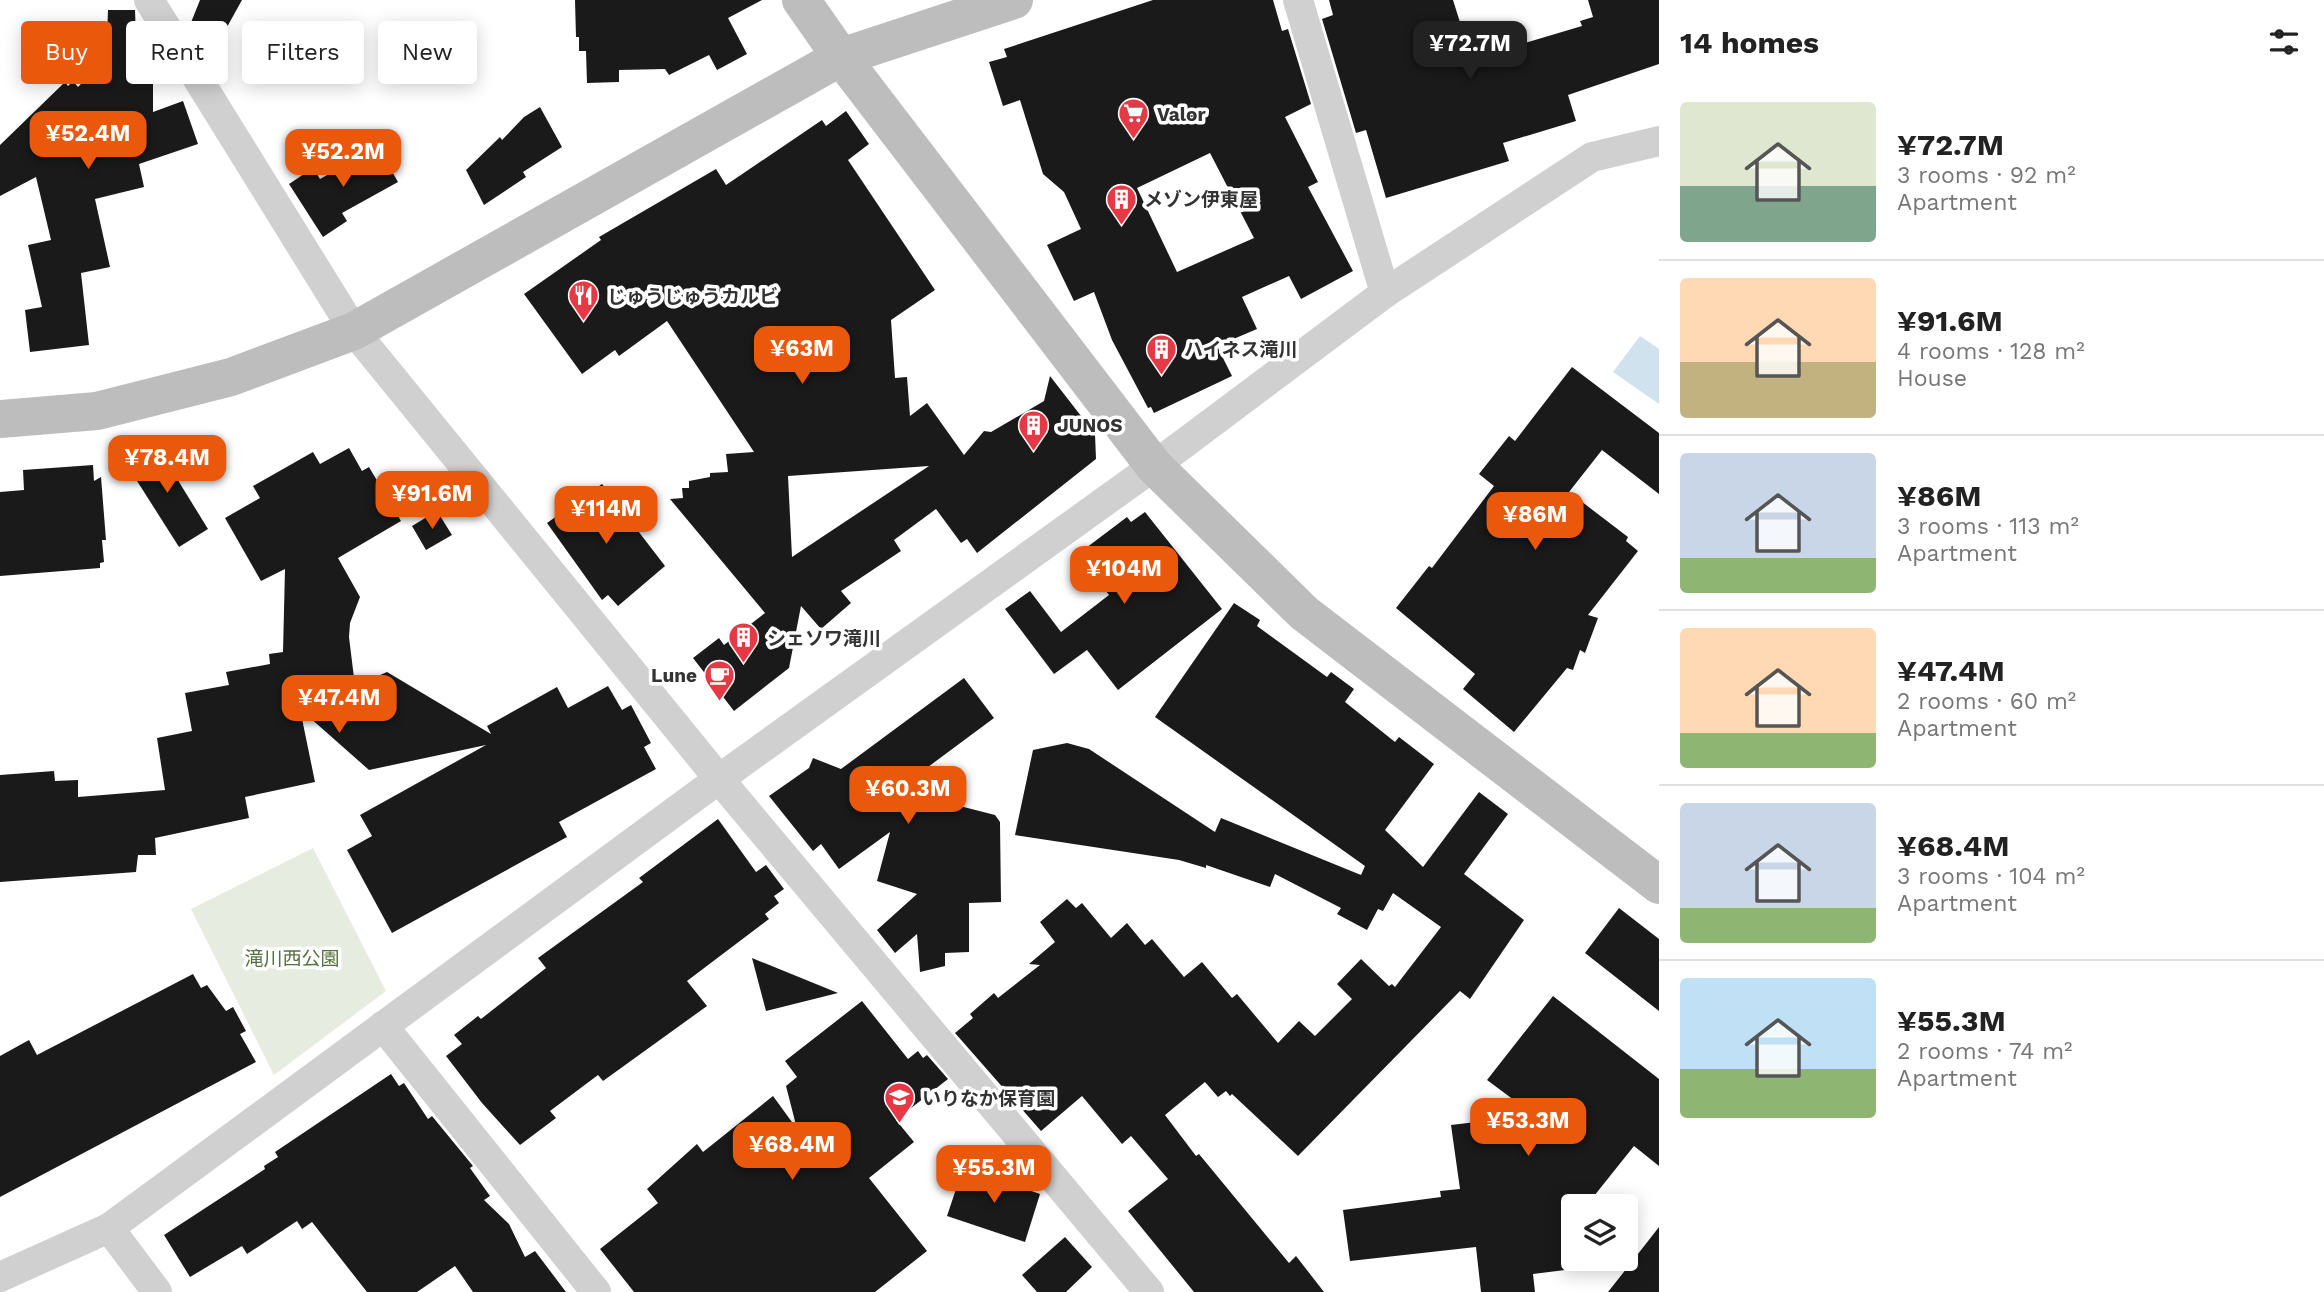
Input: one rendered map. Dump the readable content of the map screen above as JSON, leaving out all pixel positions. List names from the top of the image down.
{
  "parks": ["滝川西公園"],
  "places": {
    "supermarket": ["Valor"],
    "building": [
      "メゾン伊東屋",
      "ハイネス滝川",
      "JUNOS",
      "シェソワ滝川"
    ],
    "restaurant": ["じゅうじゅうカルビ"],
    "cafe": ["Lune"],
    "school or university": ["いりなか保育園"]
  },
  "page": {
    "heading": "14 homes",
    "price": [
      "¥72.7M",
      "¥52.4M",
      "¥52.2M",
      "¥63M",
      "¥78.4M",
      "¥91.6M",
      "¥114M",
      "¥86M",
      "¥104M",
      "¥47.4M",
      "¥60.3M",
      "¥53.3M",
      "¥68.4M",
      "¥55.3M"
    ],
    "chip": [
      "Buy",
      "Rent",
      "Filters",
      "New"
    ],
    "list": [
      {
        "name": "¥72.7M",
        "note": "3 rooms · 92 m² · Apartment"
      },
      {
        "name": "¥91.6M",
        "note": "4 rooms · 128 m² · House"
      },
      {
        "name": "¥86M",
        "note": "3 rooms · 113 m² · Apartment"
      },
      {
        "name": "¥47.4M",
        "note": "2 rooms · 60 m² · Apartment"
      },
      {
        "name": "¥68.4M",
        "note": "3 rooms · 104 m² · Apartment"
      },
      {
        "name": "¥55.3M",
        "note": "2 rooms · 74 m² · Apartment"
      }
    ]
  }
}
